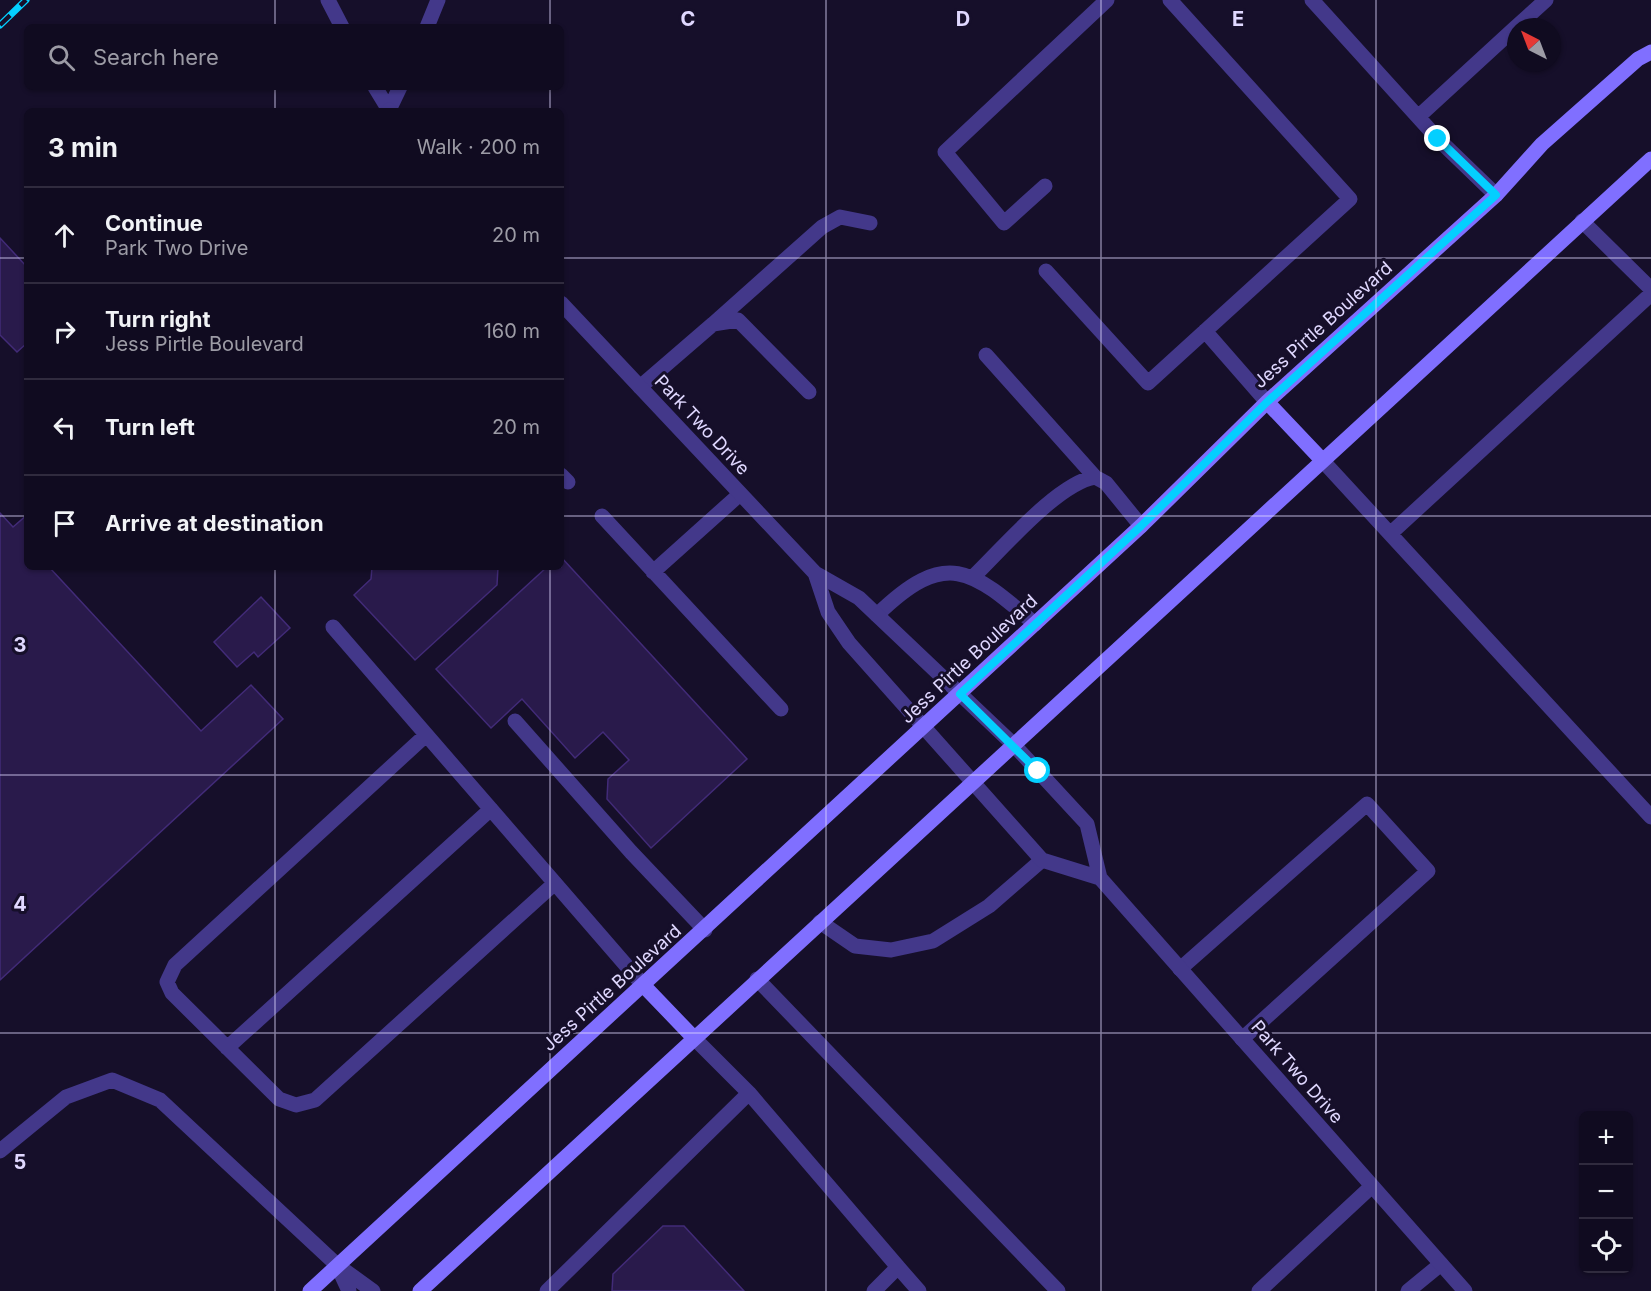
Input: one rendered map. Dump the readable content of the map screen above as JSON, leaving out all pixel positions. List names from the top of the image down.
{
  "streets": {
    "street": ["Jess Pirtle Boulevard", "Park Two Drive"]
  },
  "crossings": [
    ["Jess Pirtle Boulevard", "Park Two Drive"]
  ],
  "north": "top left",
  "page": {
    "search": "Search here",
    "heading": ["3 min", "Walk · 200 m"],
    "list": [
      ["Continue", "Park Two Drive", "20 m"],
      ["Turn right", "Jess Pirtle Boulevard", "160 m"],
      ["Turn left", "20 m"],
      "Arrive at destination"
    ],
    "map_buttons": ["+", "−"]
  },
  "grid": {
    "columns": ["C", "D", "E"],
    "rows": ["3", "4", "5"]
  }
}
